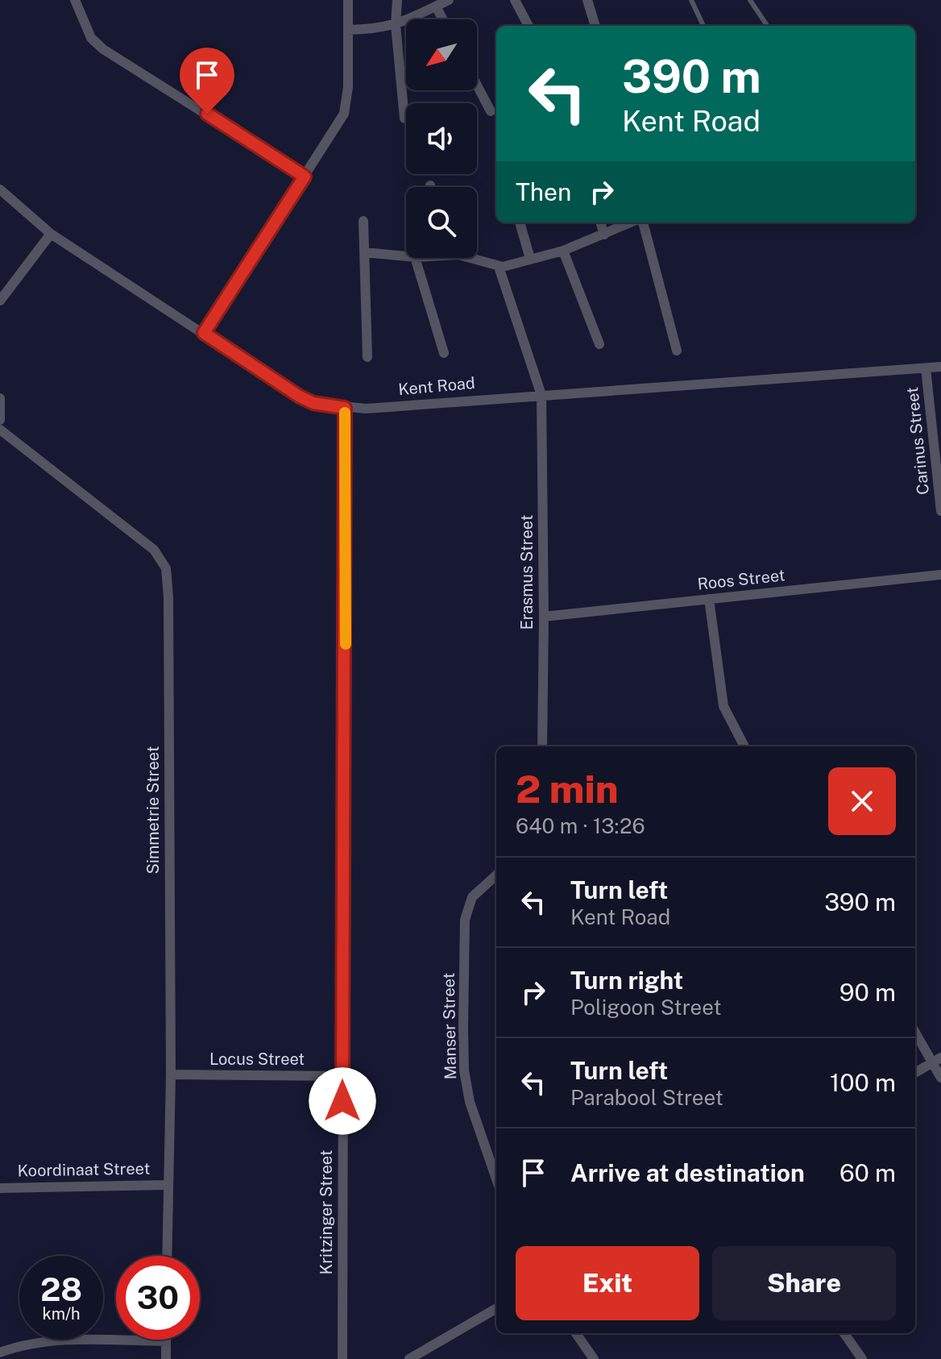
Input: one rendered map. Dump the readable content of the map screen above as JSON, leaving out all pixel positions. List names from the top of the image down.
{
  "streets": {
    "street": [
      "Kent Road",
      "Carinus Street",
      "Erasmus Street",
      "Roos Street",
      "Simmetrie Street",
      "Manser Street",
      "Locus Street",
      "Koordinaat Street",
      "Kritzinger Street"
    ]
  },
  "crossings": [
    ["Kent Road", "Carinus Street"],
    ["Kent Road", "Erasmus Street"],
    ["Kent Road", "Kritzinger Street"],
    ["Erasmus Street", "Roos Street"],
    ["Simmetrie Street", "Locus Street"],
    ["Simmetrie Street", "Koordinaat Street"],
    ["Locus Street", "Kritzinger Street"]
  ],
  "north": "bottom left",
  "page": {
    "turn": ["390 m", "Kent Road"],
    "then": "Then",
    "heading": ["2 min", "640 m · 13:26"],
    "list": [
      {
        "name": "Turn left",
        "note": "Kent Road",
        "value": "390 m"
      },
      {
        "name": "Turn right",
        "note": "Poligoon Street",
        "value": "90 m"
      },
      {
        "name": "Turn left",
        "note": "Parabool Street",
        "value": "100 m"
      },
      {
        "name": "Arrive at destination",
        "value": "60 m"
      }
    ],
    "buttons": ["Exit", "Share"],
    "speed": "28 km/h",
    "limit": "30"
  }
}
